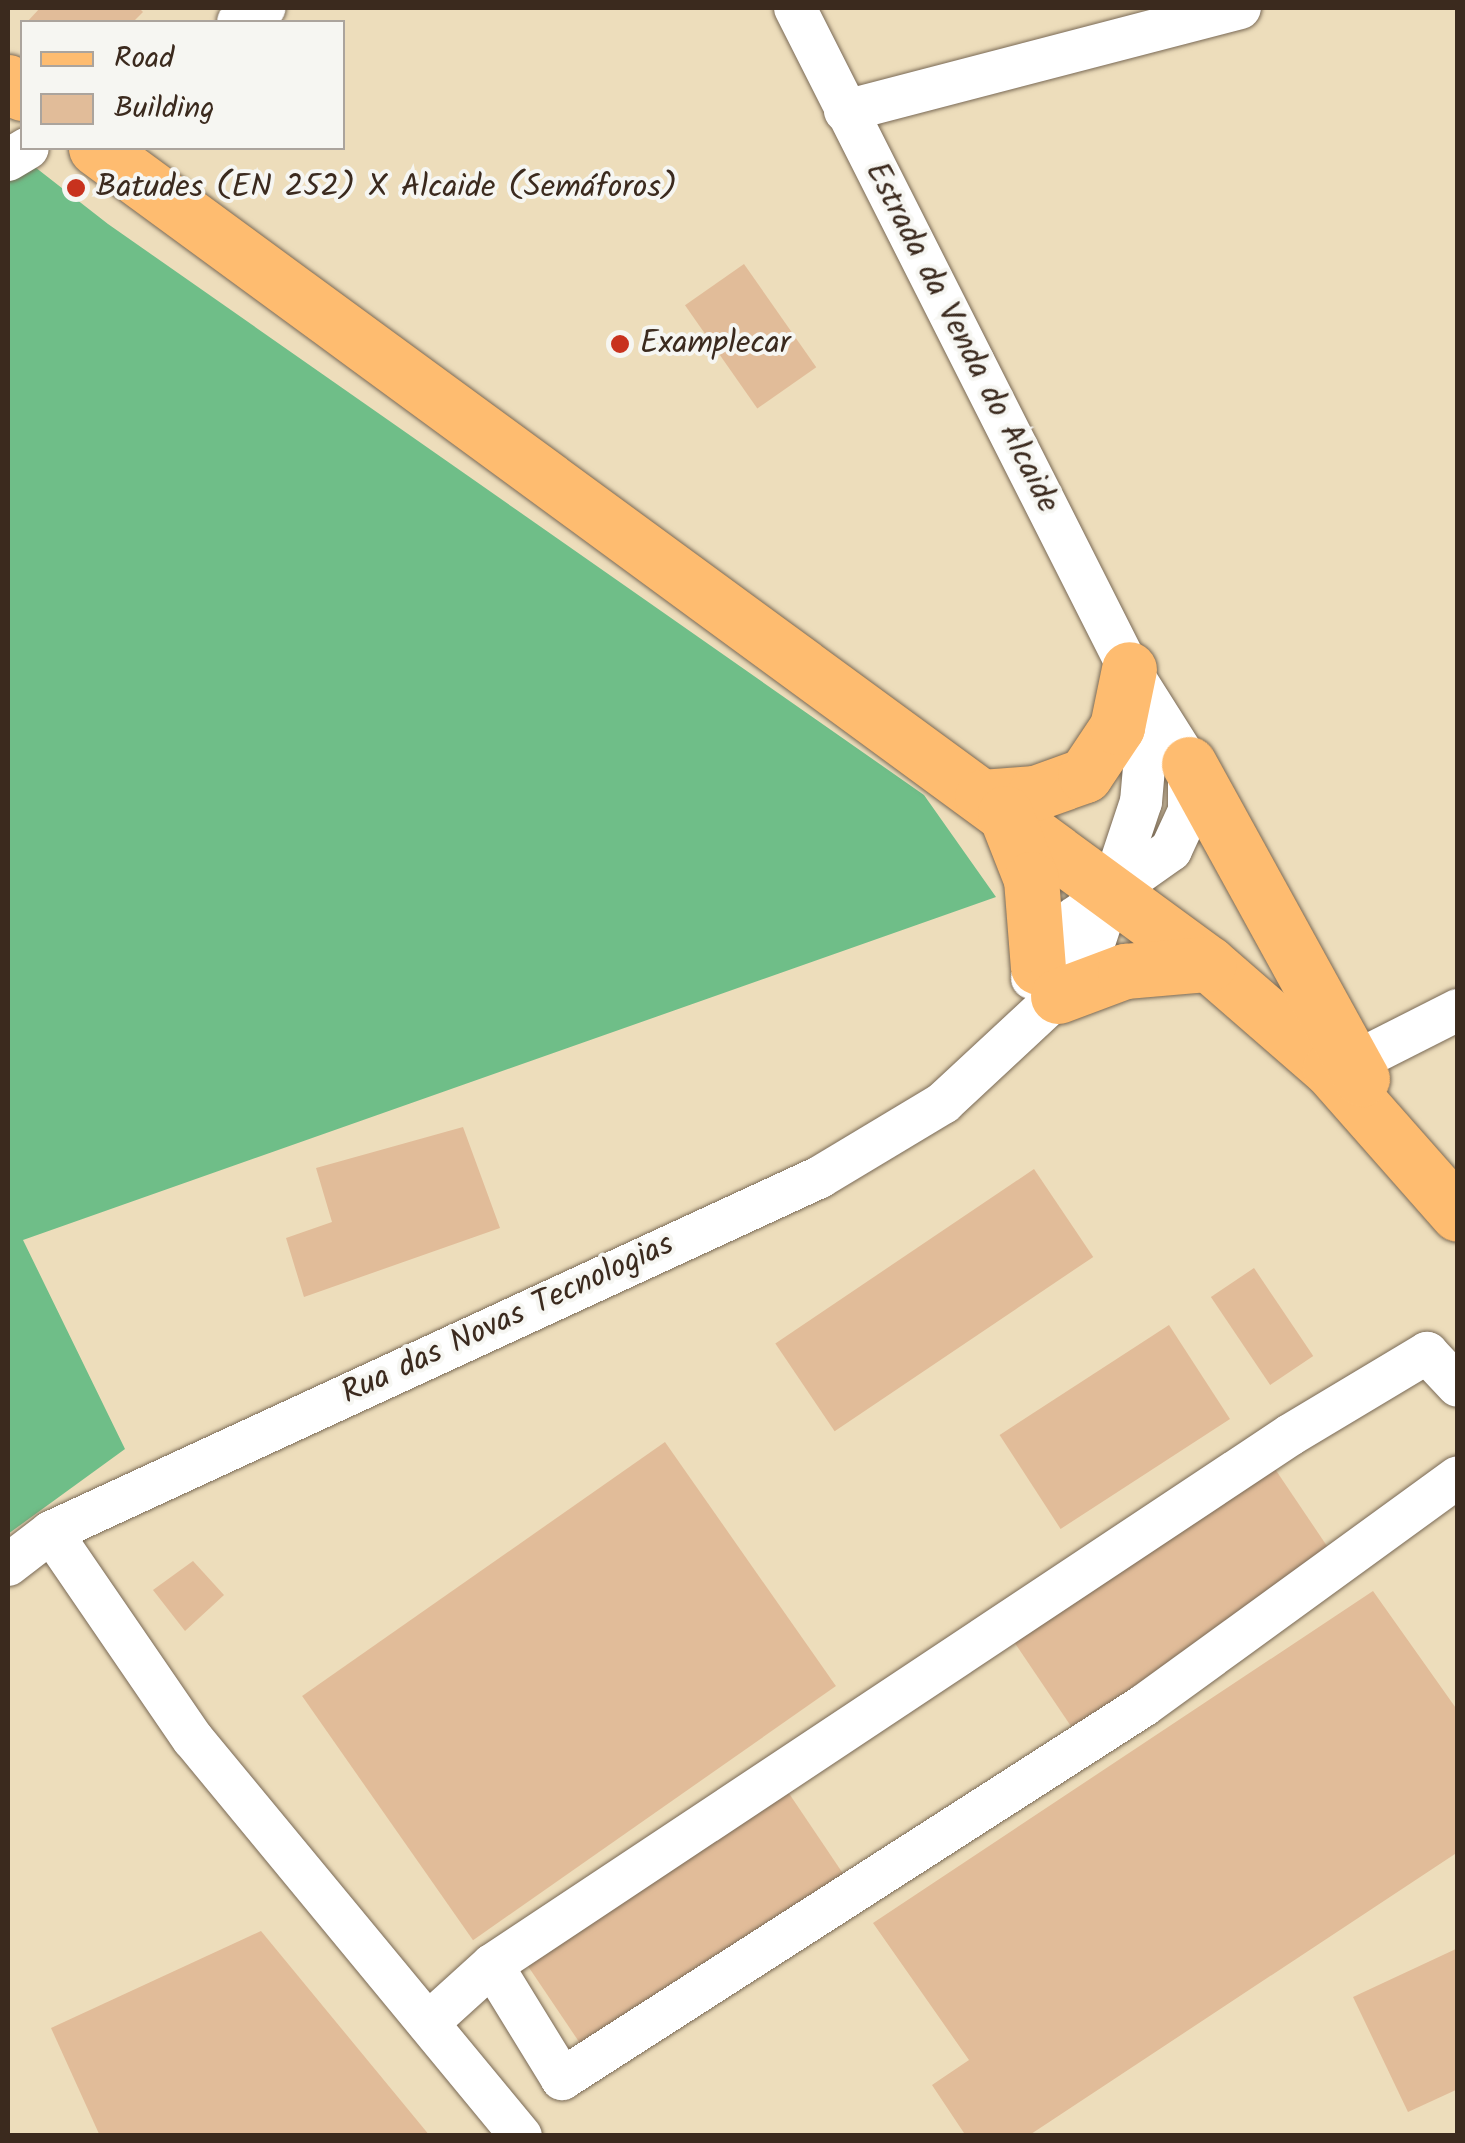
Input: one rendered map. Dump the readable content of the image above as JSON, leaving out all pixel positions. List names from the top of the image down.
{
  "streets": {
    "street": ["Estrada da Venda do Alcaide", "Rua das Novas Tecnologias"]
  },
  "crossings": [
    ["Estrada da Venda do Alcaide", "Rua das Novas Tecnologias"]
  ],
  "places": ["Batudes (EN 252) X Alcaide (Semáforos)", "Examplecar"],
  "legend": ["Road", "Building"]
}
